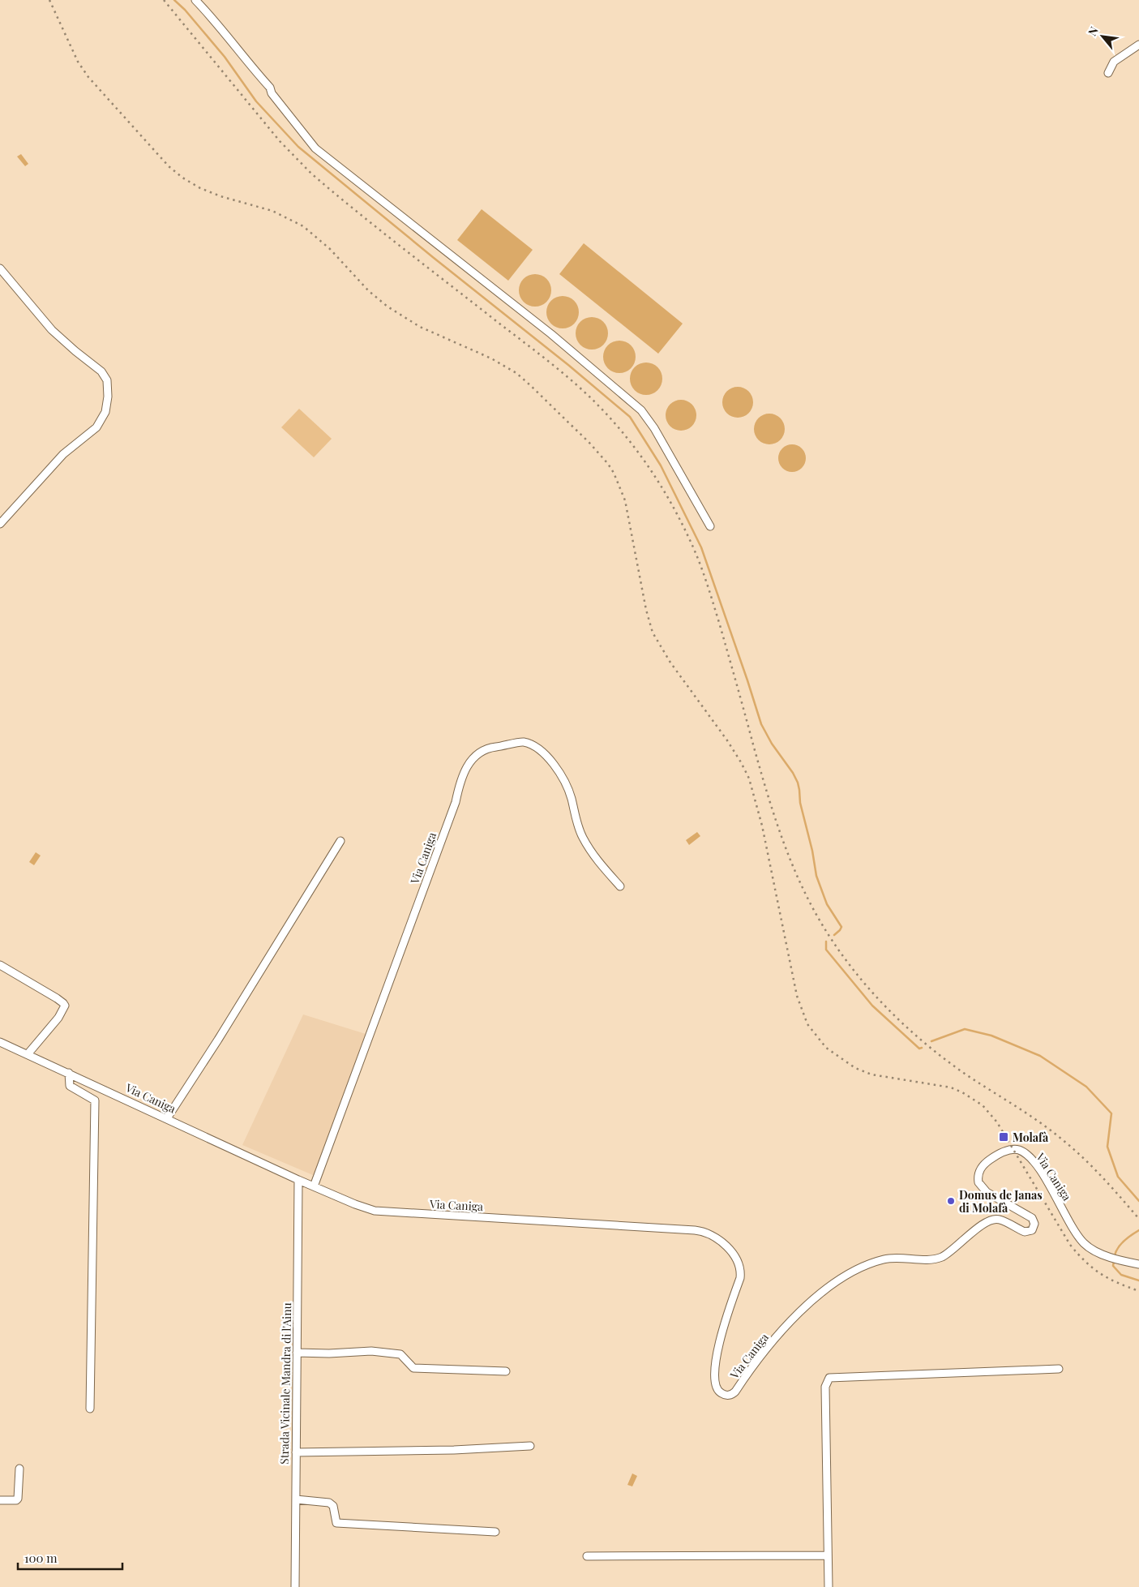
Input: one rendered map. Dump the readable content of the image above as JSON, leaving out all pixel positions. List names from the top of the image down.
{
  "streets": {
    "street": ["Via Caniga", "Strada Vicinale Mandra di l'Ainu"]
  },
  "crossings": [
    ["Via Caniga", "Strada Vicinale Mandra di l'Ainu"]
  ],
  "places": {
    "transit": ["Molafà"],
    "other": ["Domus de Janas di Molafà"]
  },
  "scale_bar": "100 m",
  "north": "top left"
}
